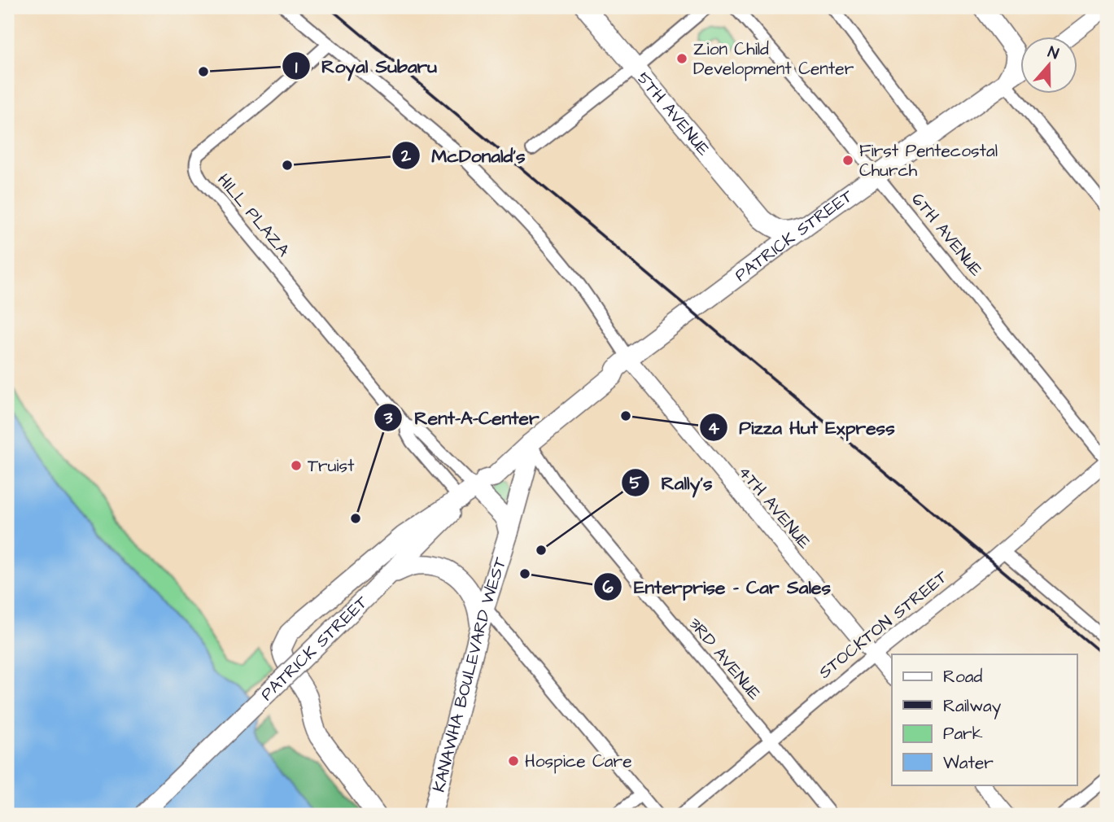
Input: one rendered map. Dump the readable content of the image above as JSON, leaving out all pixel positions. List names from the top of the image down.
{
  "streets": {
    "main road": ["5TH AVENUE", "PATRICK STREET", "KANAWHA BOULEVARD WEST"],
    "street": [
      "HILL PLAZA",
      "6TH AVENUE",
      "4TH AVENUE",
      "STOCKTON STREET",
      "3RD AVENUE"
    ]
  },
  "crossings": [
    ["HILL PLAZA", "PATRICK STREET"],
    ["HILL PLAZA", "KANAWHA BOULEVARD WEST"],
    ["6TH AVENUE", "PATRICK STREET"],
    ["6TH AVENUE", "STOCKTON STREET"],
    ["PATRICK STREET", "4TH AVENUE"],
    ["PATRICK STREET", "3RD AVENUE"],
    ["PATRICK STREET", "KANAWHA BOULEVARD WEST"],
    ["4TH AVENUE", "STOCKTON STREET"],
    ["STOCKTON STREET", "3RD AVENUE"],
    ["3RD AVENUE", "KANAWHA BOULEVARD WEST"]
  ],
  "places": [
    "Zion Child Development Center",
    "Royal Subaru",
    "First Pentecostal Church",
    "McDonald's",
    "Pizza Hut Express",
    "Truist",
    "Rent-A-Center",
    "Rally's",
    "Enterprise - Car Sales",
    "Hospice Care"
  ],
  "legend": [
    "Road",
    "Railway",
    "Park",
    "Water"
  ],
  "north": "top"
}
